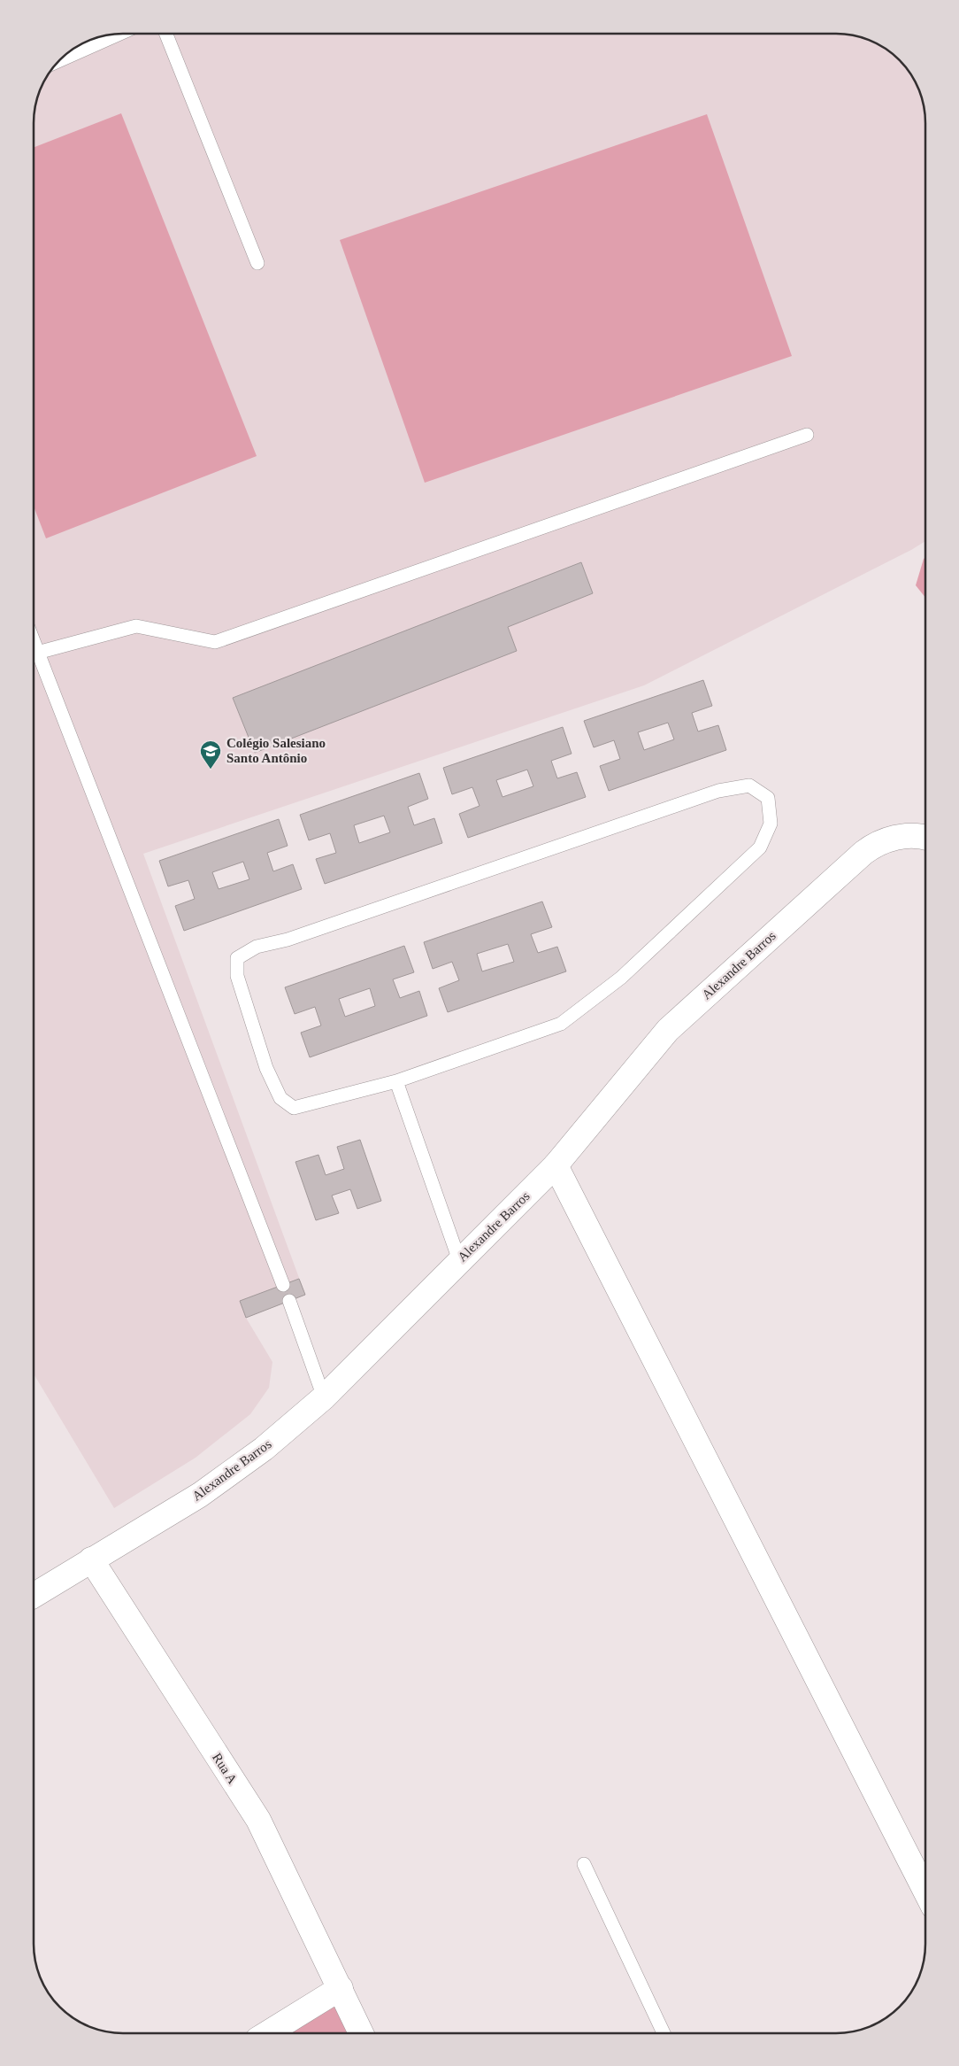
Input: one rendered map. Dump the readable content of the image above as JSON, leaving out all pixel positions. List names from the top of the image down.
{
  "streets": {
    "street": ["Alexandre Barros", "Rua A"]
  },
  "crossings": [
    ["Alexandre Barros", "Rua A"]
  ],
  "places": {
    "school or university": ["Colégio Salesiano Santo Antônio"]
  }
}
